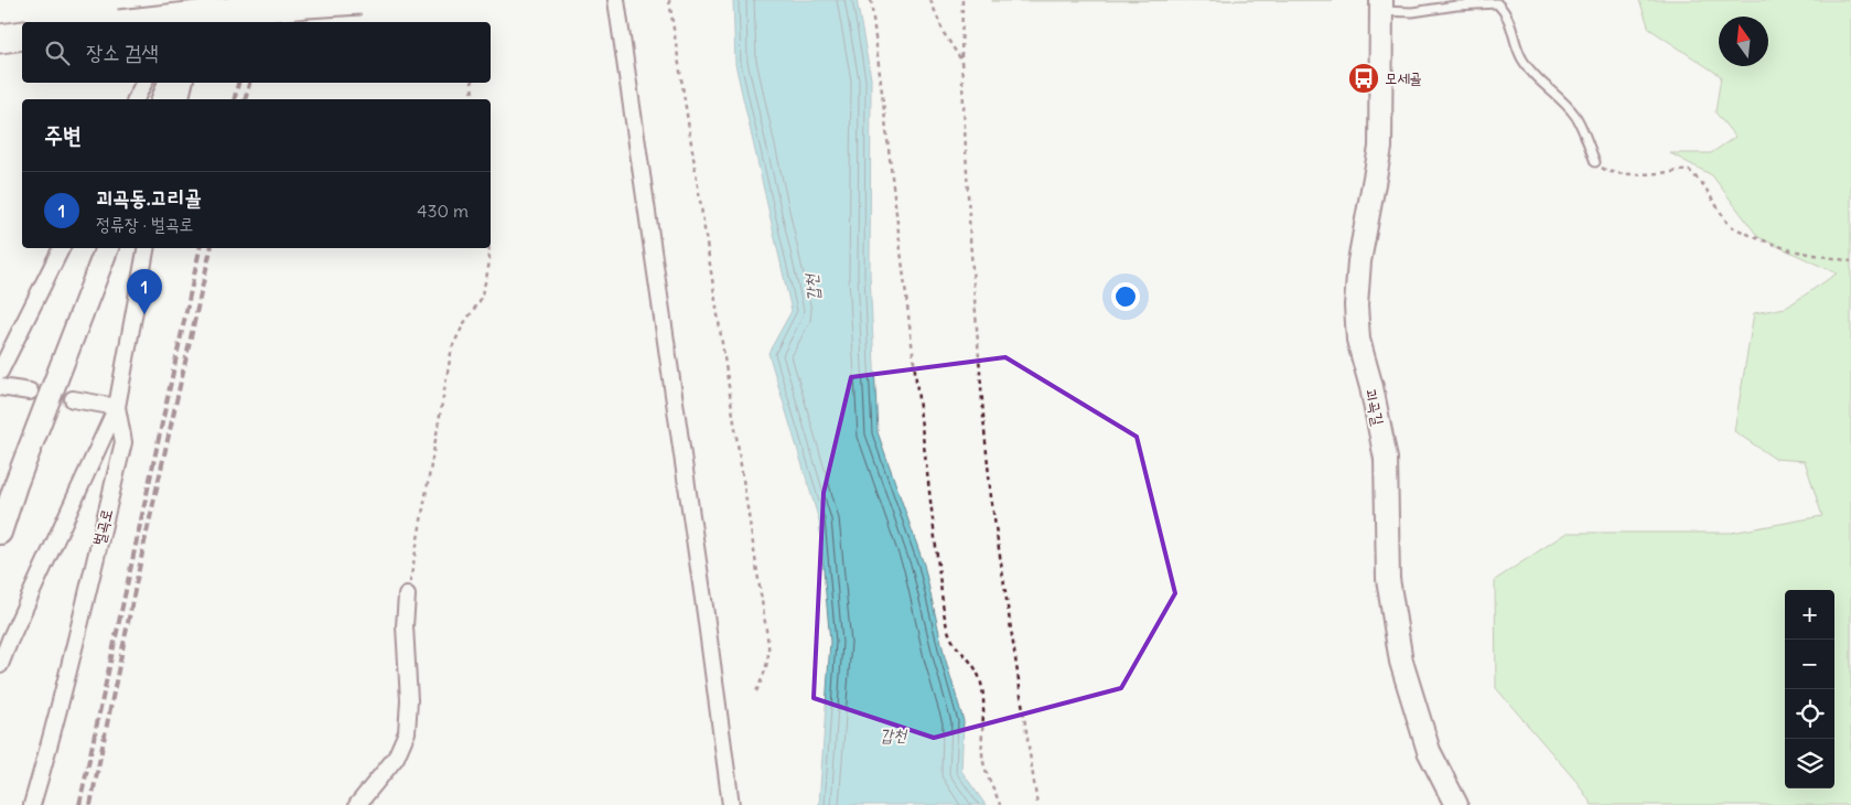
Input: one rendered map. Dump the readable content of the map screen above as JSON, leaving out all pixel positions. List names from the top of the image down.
{
  "streets": {
    "street": ["괴곡길", "벌곡로"]
  },
  "water": ["갑천"],
  "places": {
    "bus stop": ["모세골"]
  },
  "north": "top",
  "page": {
    "search": "장소 검색",
    "heading": "주변",
    "list": [
      {
        "mark": "1",
        "name": "괴곡동.고리골",
        "note": "정류장 · 벌곡로",
        "value": "430 m"
      }
    ],
    "pins": "1",
    "map_buttons": ["+", "−"]
  }
}
